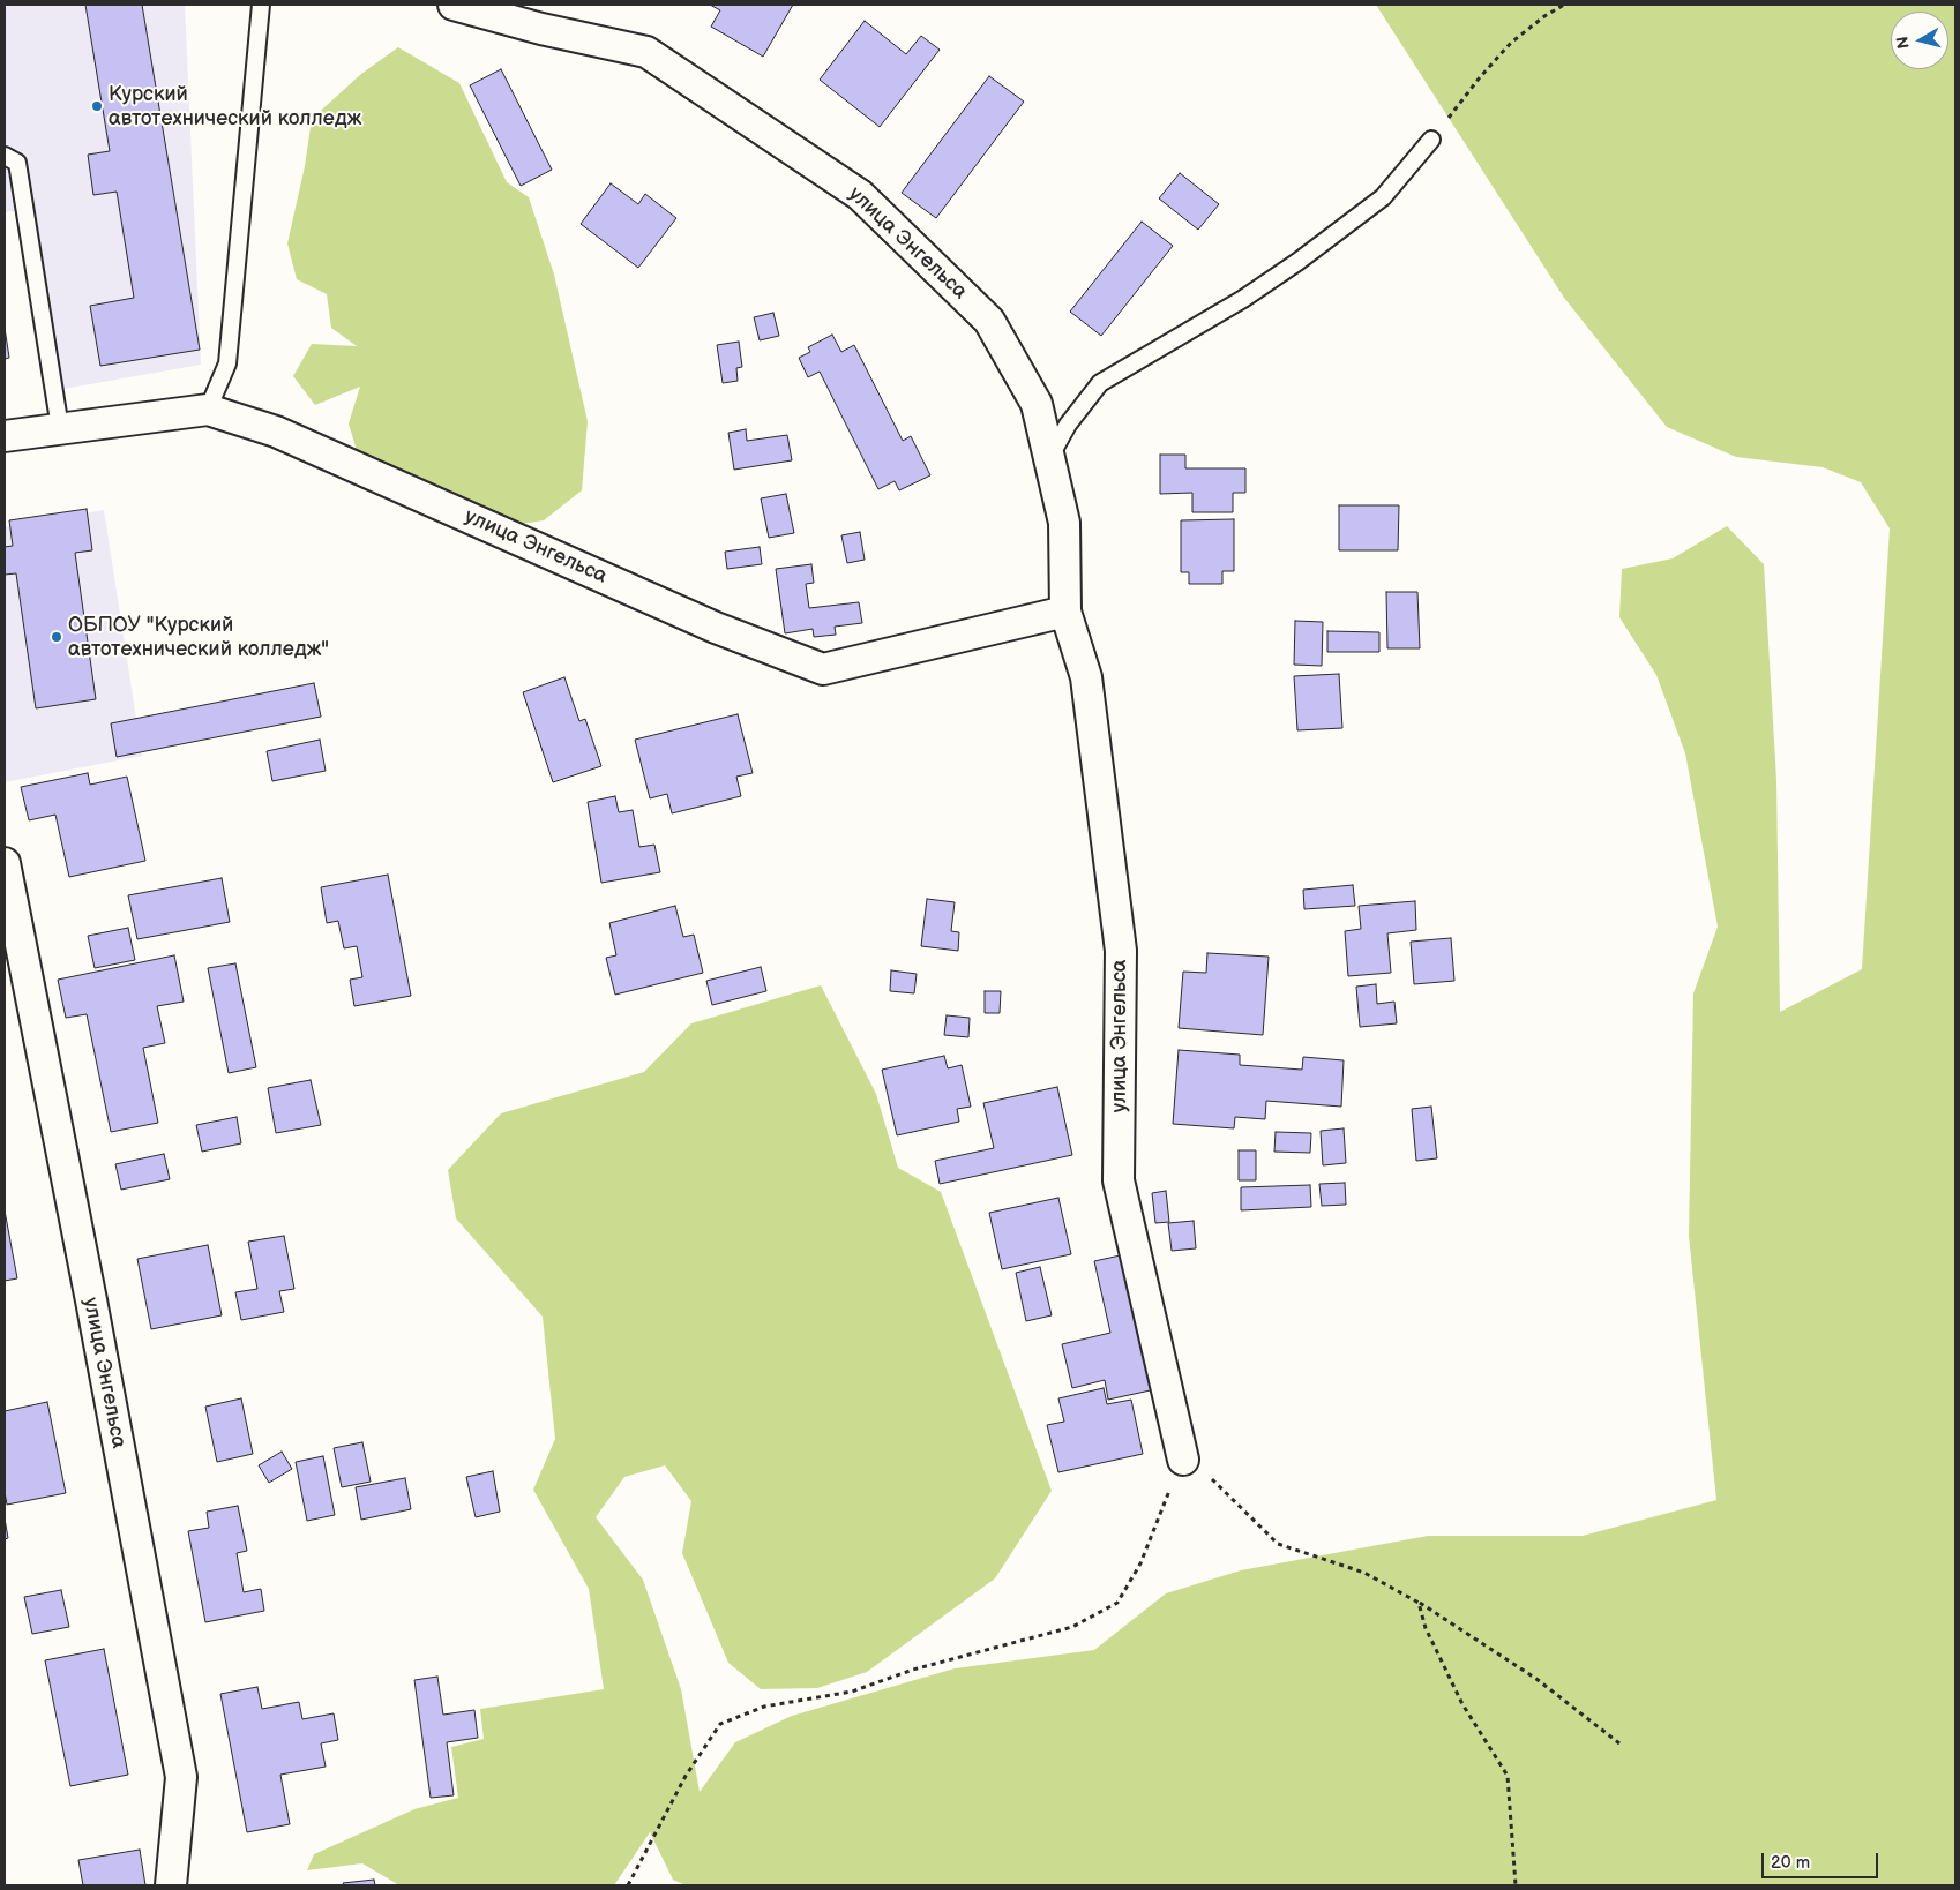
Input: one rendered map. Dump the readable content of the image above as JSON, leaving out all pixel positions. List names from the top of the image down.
{
  "streets": {
    "street": ["улица Энгельса"]
  },
  "places": ["Курский автотехнический колледж", "ОБПОУ \"Курский автотехнический колледж\""],
  "scale_bar": "20 m",
  "north": "left"
}
